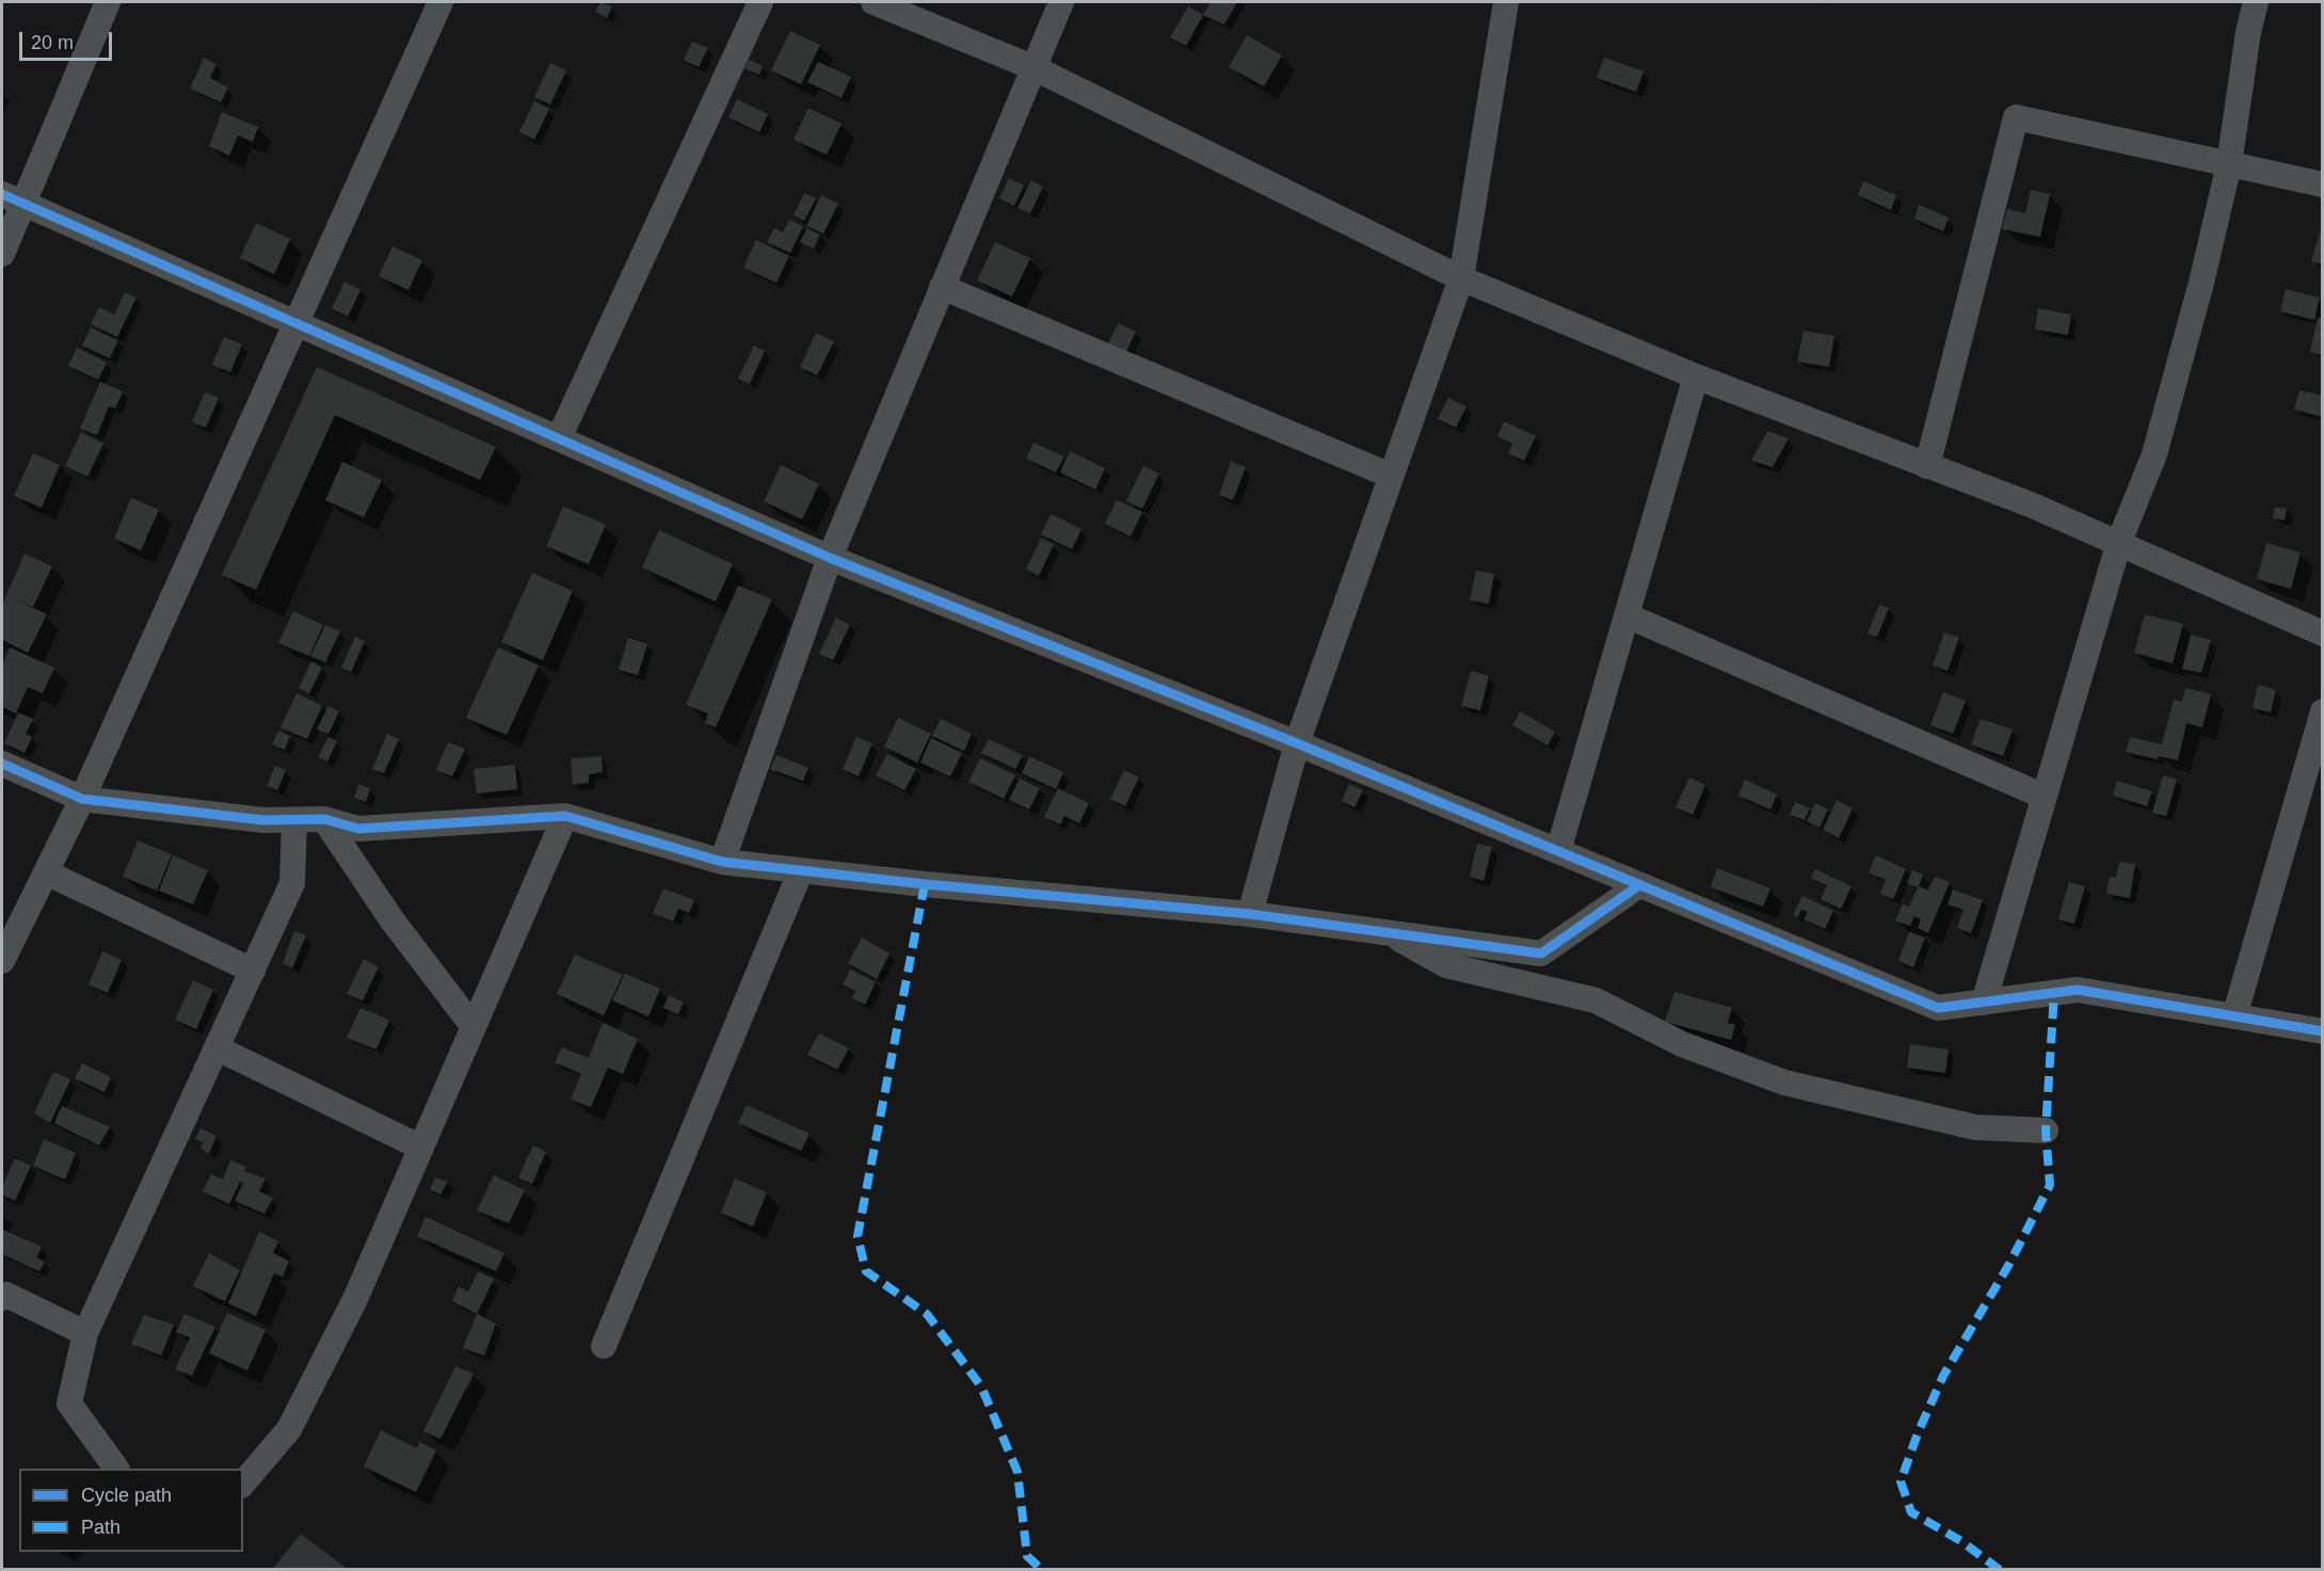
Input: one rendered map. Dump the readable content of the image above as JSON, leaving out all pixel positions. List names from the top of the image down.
{
  "legend": ["Cycle path", "Path"],
  "scale_bar": "20 m"
}
